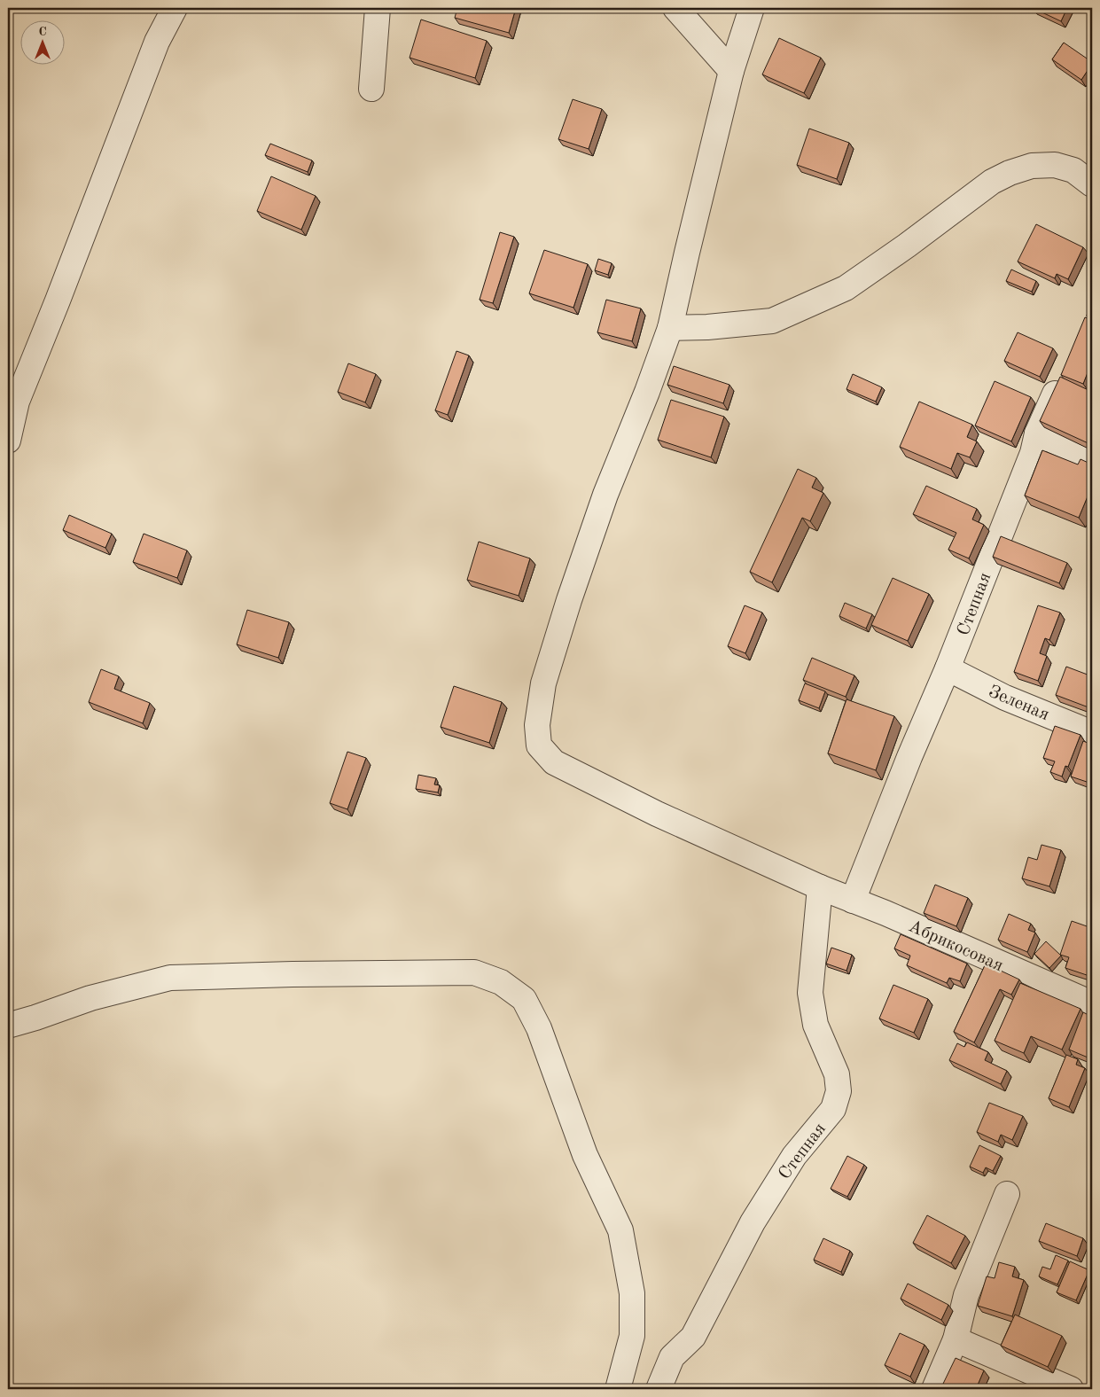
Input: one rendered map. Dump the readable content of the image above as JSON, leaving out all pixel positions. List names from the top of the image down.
{
  "streets": {
    "street": ["Степная", "Зеленая", "Абрикосовая"]
  },
  "crossings": [
    ["Степная", "Зеленая"],
    ["Степная", "Абрикосовая"]
  ],
  "north": "top"
}
